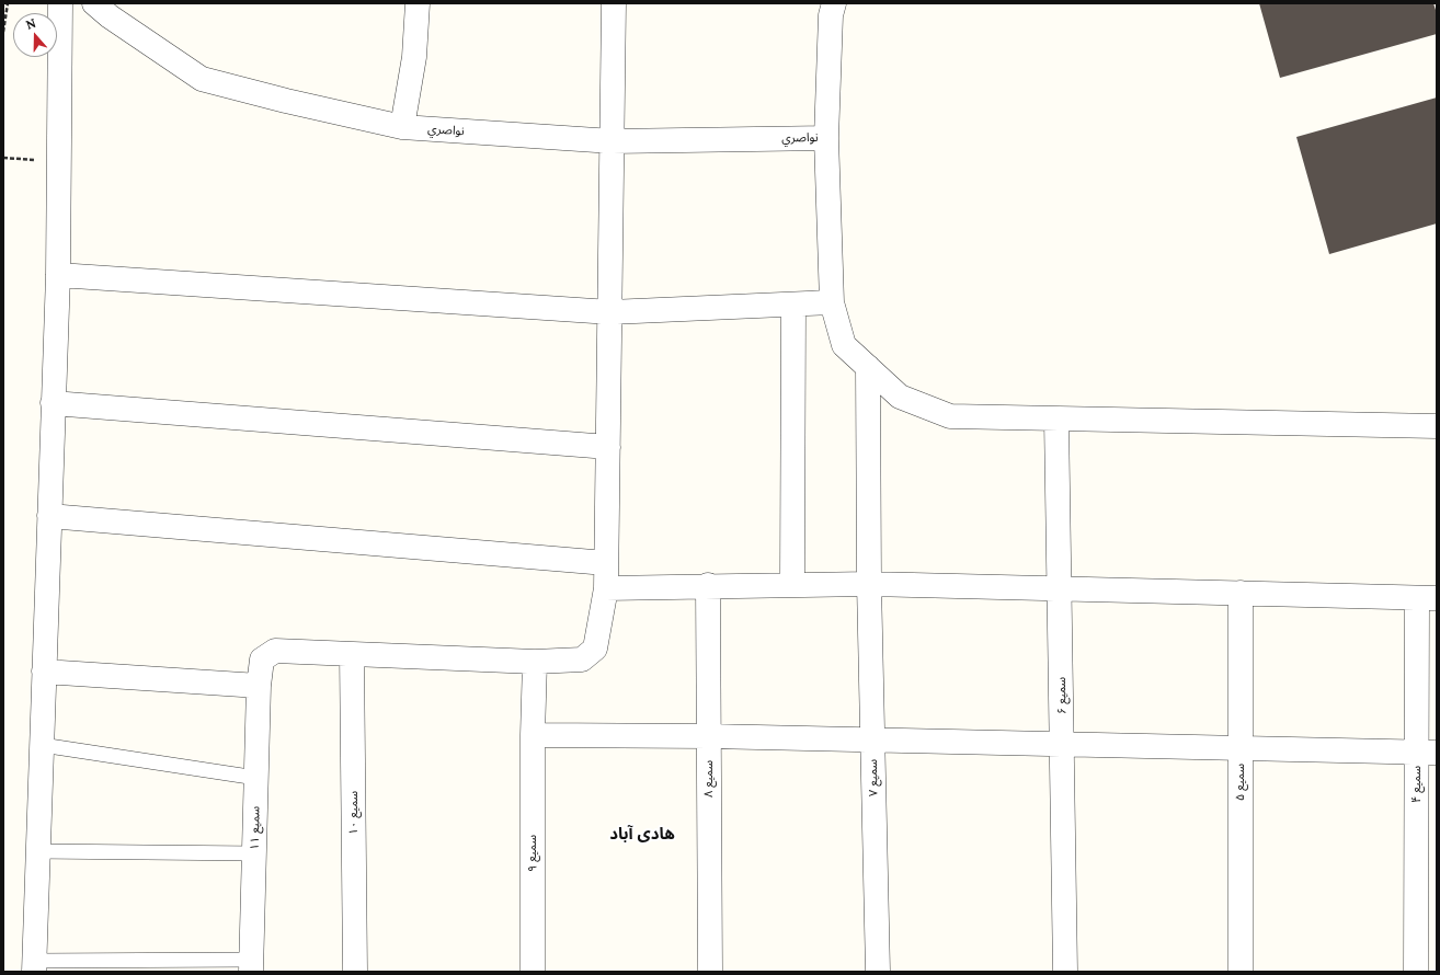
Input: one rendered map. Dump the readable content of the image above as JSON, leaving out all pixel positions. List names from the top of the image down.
{
  "streets": {
    "street": [
      "نواصري",
      "سمیع ۶",
      "سمیع ۷",
      "سمیع ۸",
      "سمیع ۵",
      "سمیع ۴",
      "سمیع ۱۰",
      "سمیع ۱۱",
      "سمیع ۹"
    ]
  },
  "crossings": [
    ["نواصري", "سمیع ۱۱"],
    ["سمیع ۱۰", "سمیع ۱۱"],
    ["سمیع ۱۱", "سمیع ۹"]
  ],
  "districts": ["هادی آباد"],
  "north": "top"
}
